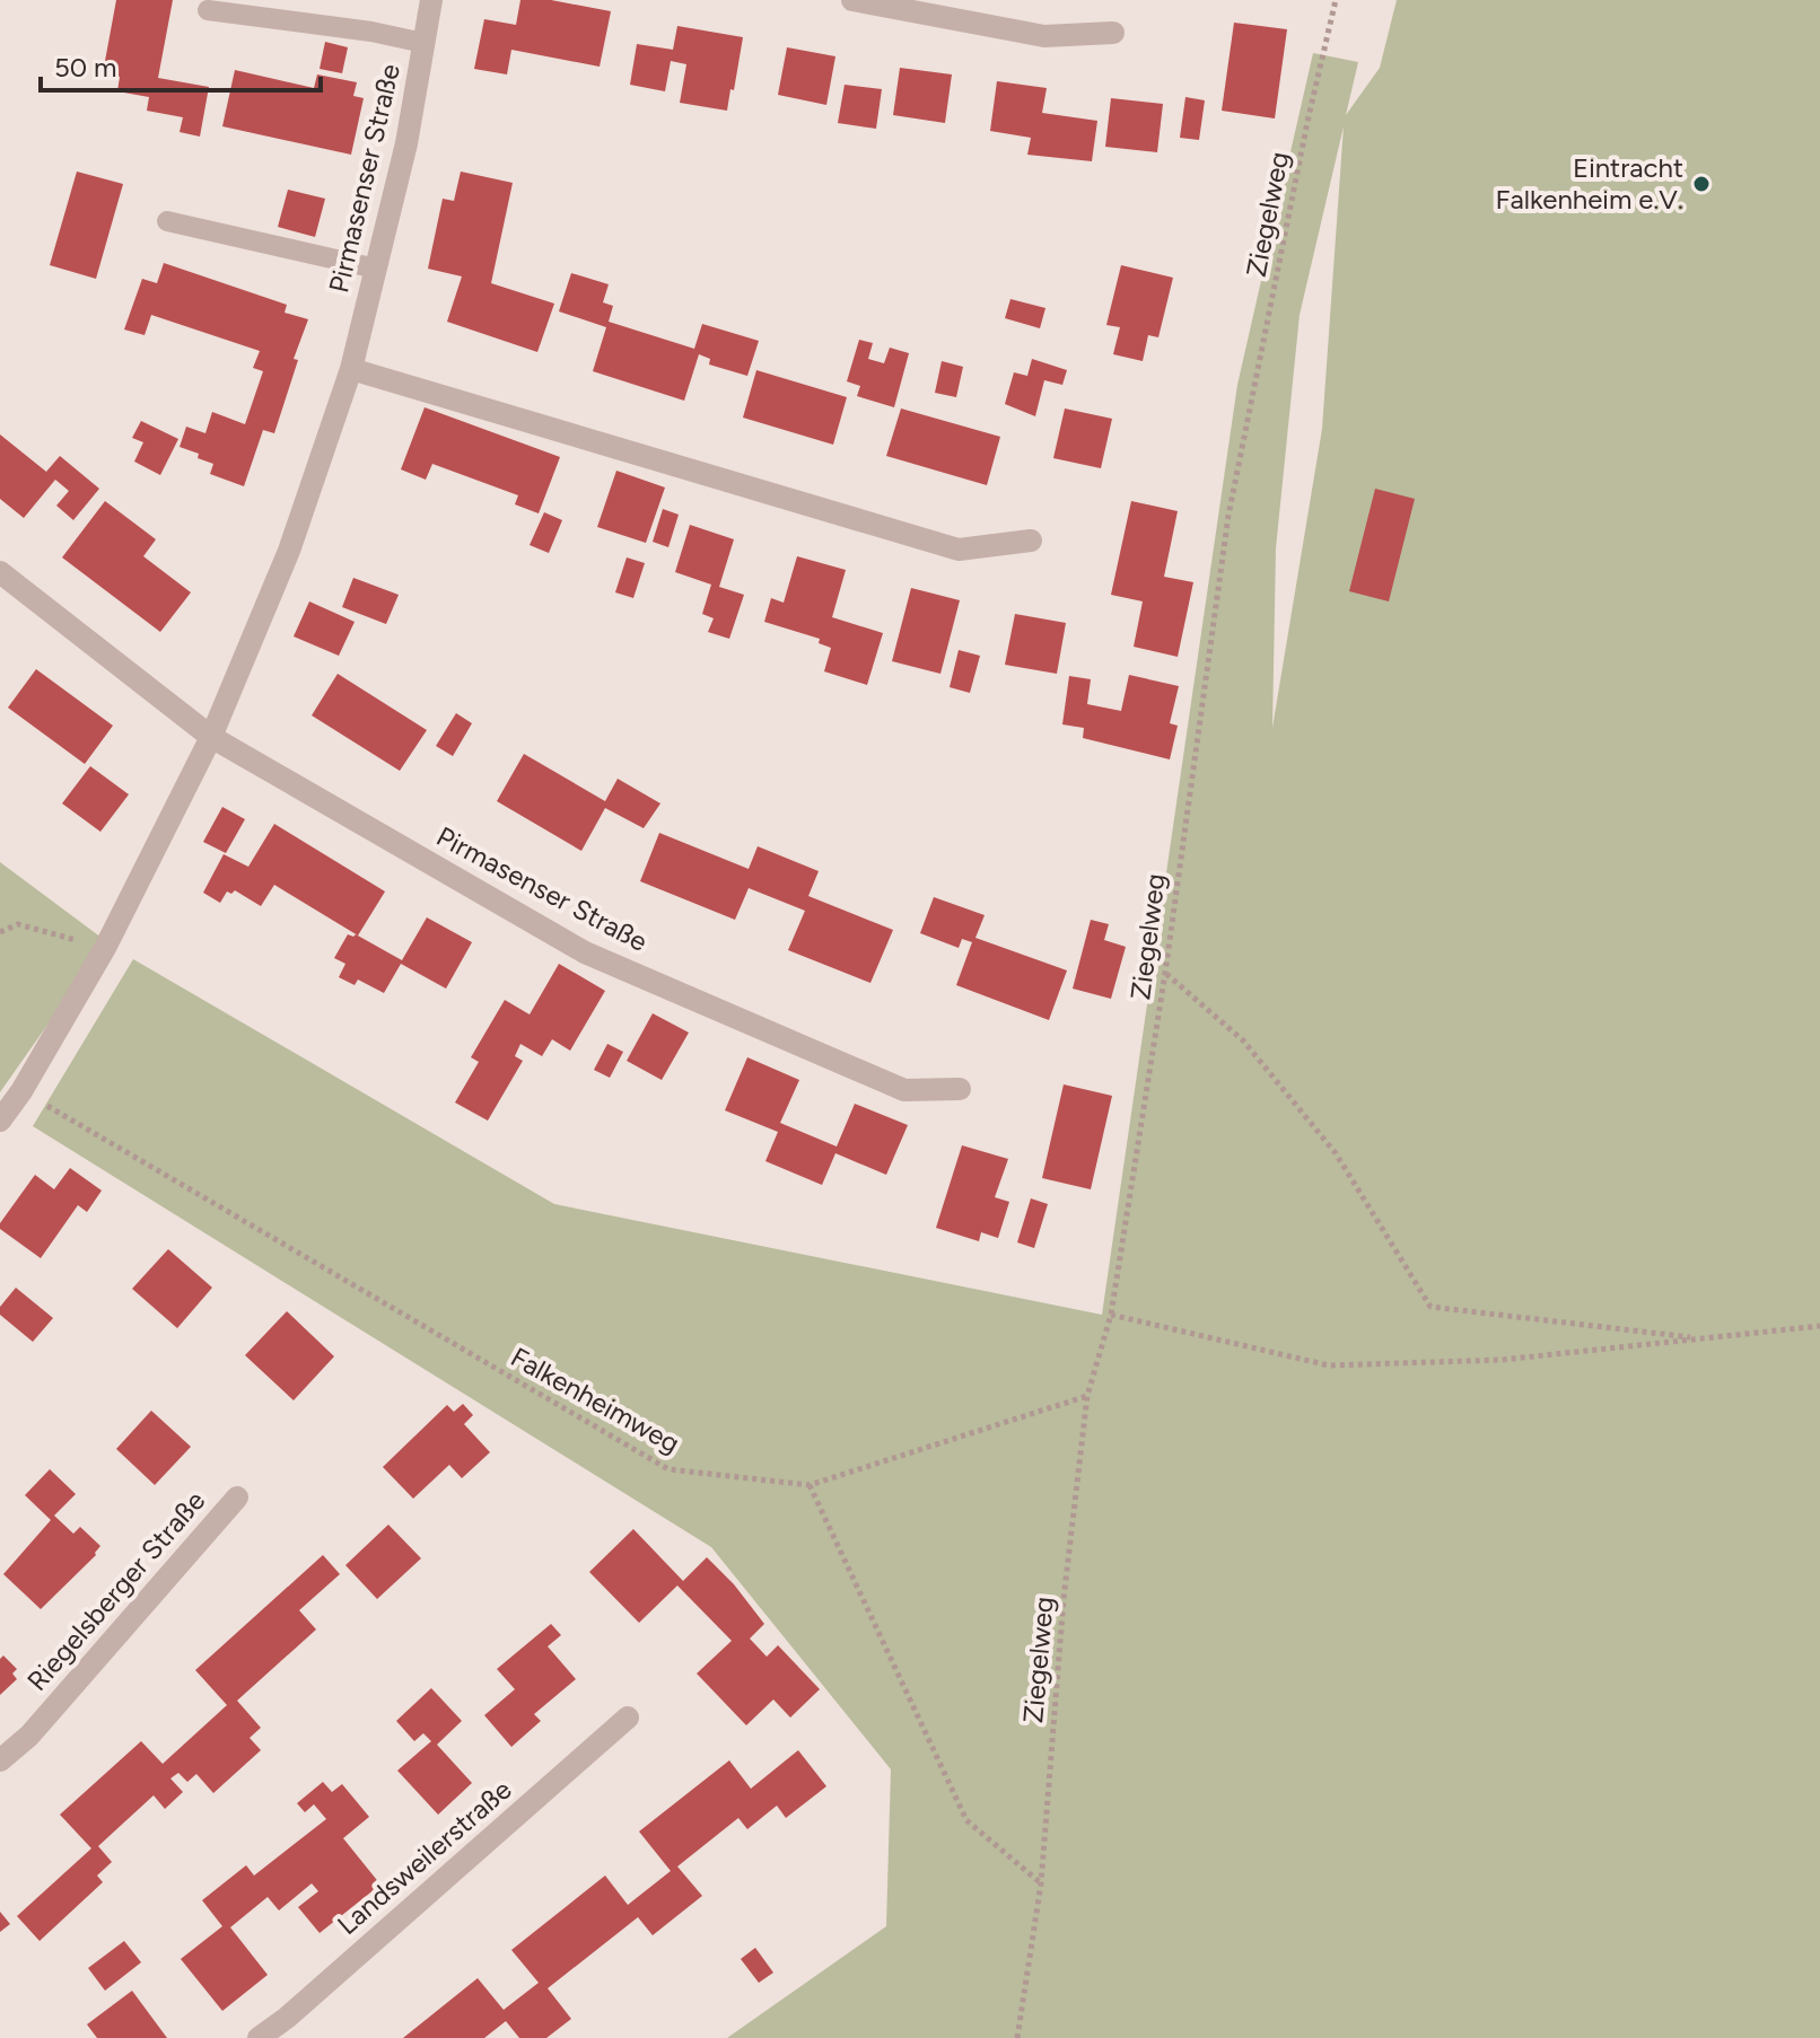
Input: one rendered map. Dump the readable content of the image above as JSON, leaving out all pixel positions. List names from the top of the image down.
{
  "streets": {
    "street": ["Pirmasenser Straße", "Riegelsberger Straße", "Landsweilerstraße"],
    "path": ["Ziegelweg", "Falkenheimweg"]
  },
  "crossings": [
    ["Pirmasenser Straße", "Falkenheimweg"]
  ],
  "places": ["Eintracht Falkenheim e.V."],
  "scale_bar": "50 m"
}
